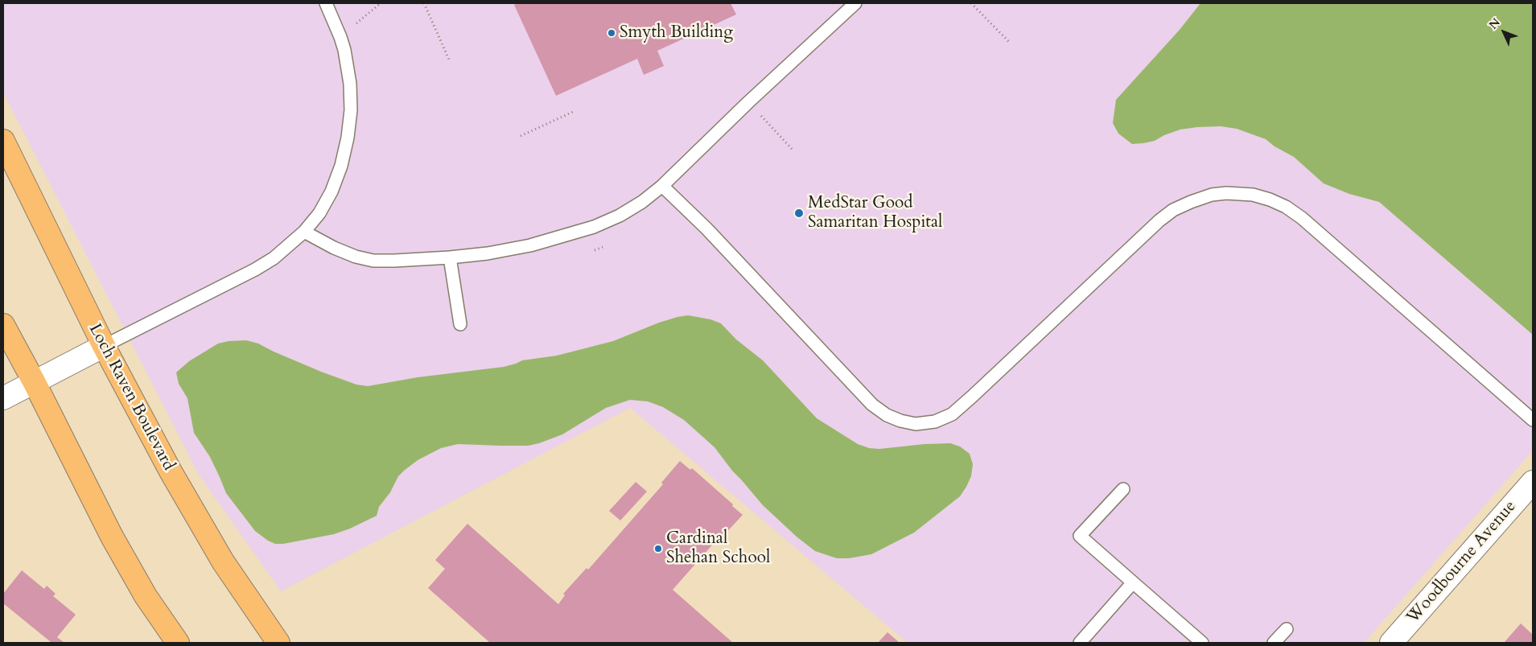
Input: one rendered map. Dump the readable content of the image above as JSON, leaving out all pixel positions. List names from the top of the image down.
{
  "streets": {
    "main road": ["Loch Raven Boulevard"],
    "street": ["Woodbourne Avenue"]
  },
  "places": ["Smyth Building", "MedStar Good Samaritan Hospital", "Cardinal Shehan School"],
  "north": "top left"
}
